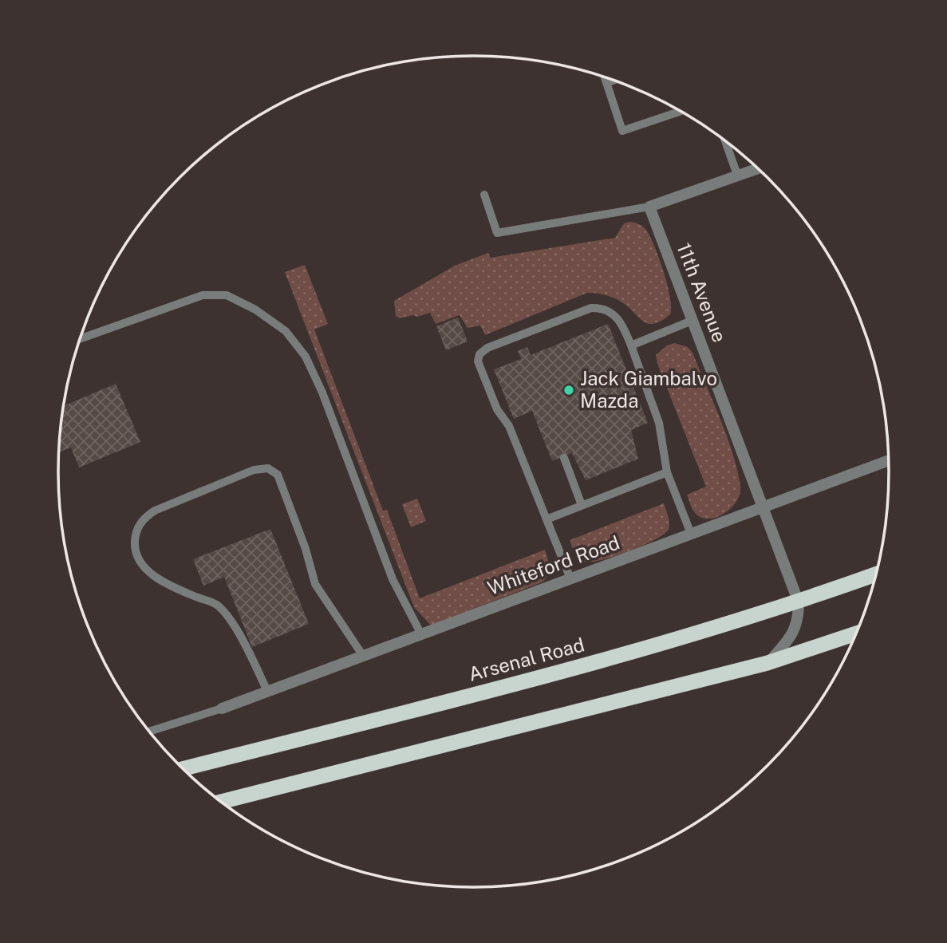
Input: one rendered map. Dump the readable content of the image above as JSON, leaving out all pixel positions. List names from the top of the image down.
{
  "streets": {
    "highway": ["Arsenal Road"],
    "street": ["11th Avenue", "Whiteford Road"]
  },
  "crossings": [
    ["11th Avenue", "Whiteford Road"],
    ["11th Avenue", "Arsenal Road"]
  ],
  "places": ["Jack Giambalvo Mazda"]
}
